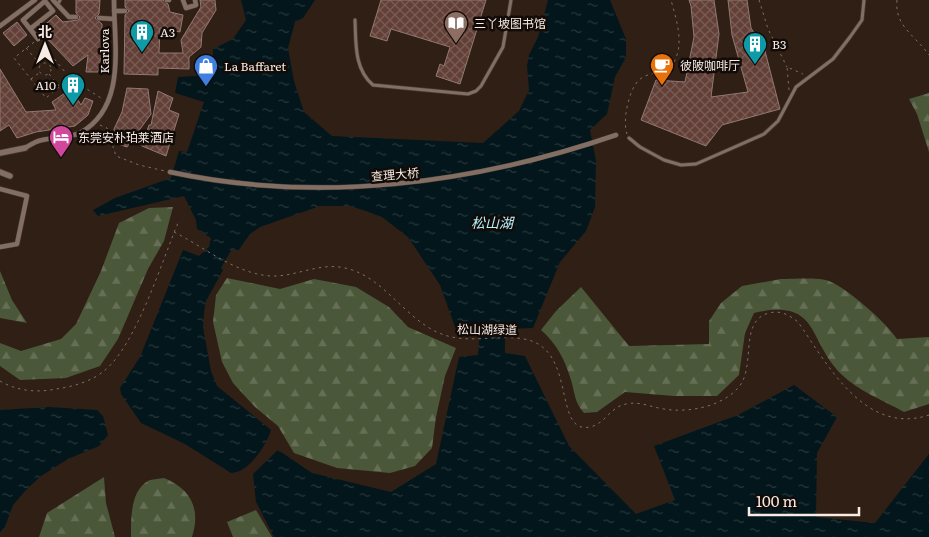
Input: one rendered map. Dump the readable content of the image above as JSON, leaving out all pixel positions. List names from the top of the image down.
{
  "streets": {
    "street": ["Karlova", "查理大桥"],
    "path": ["松山湖绿道"]
  },
  "water": ["松山湖"],
  "places": {
    "library": ["三丫坡图书馆"],
    "building": ["A3", "B3", "A10"],
    "cafe": ["彼陂咖啡厅"],
    "shop": ["La Baffaret"],
    "hotel": ["东莞安朴珀莱酒店"]
  },
  "scale_bar": "100 m",
  "north": "top"
}
